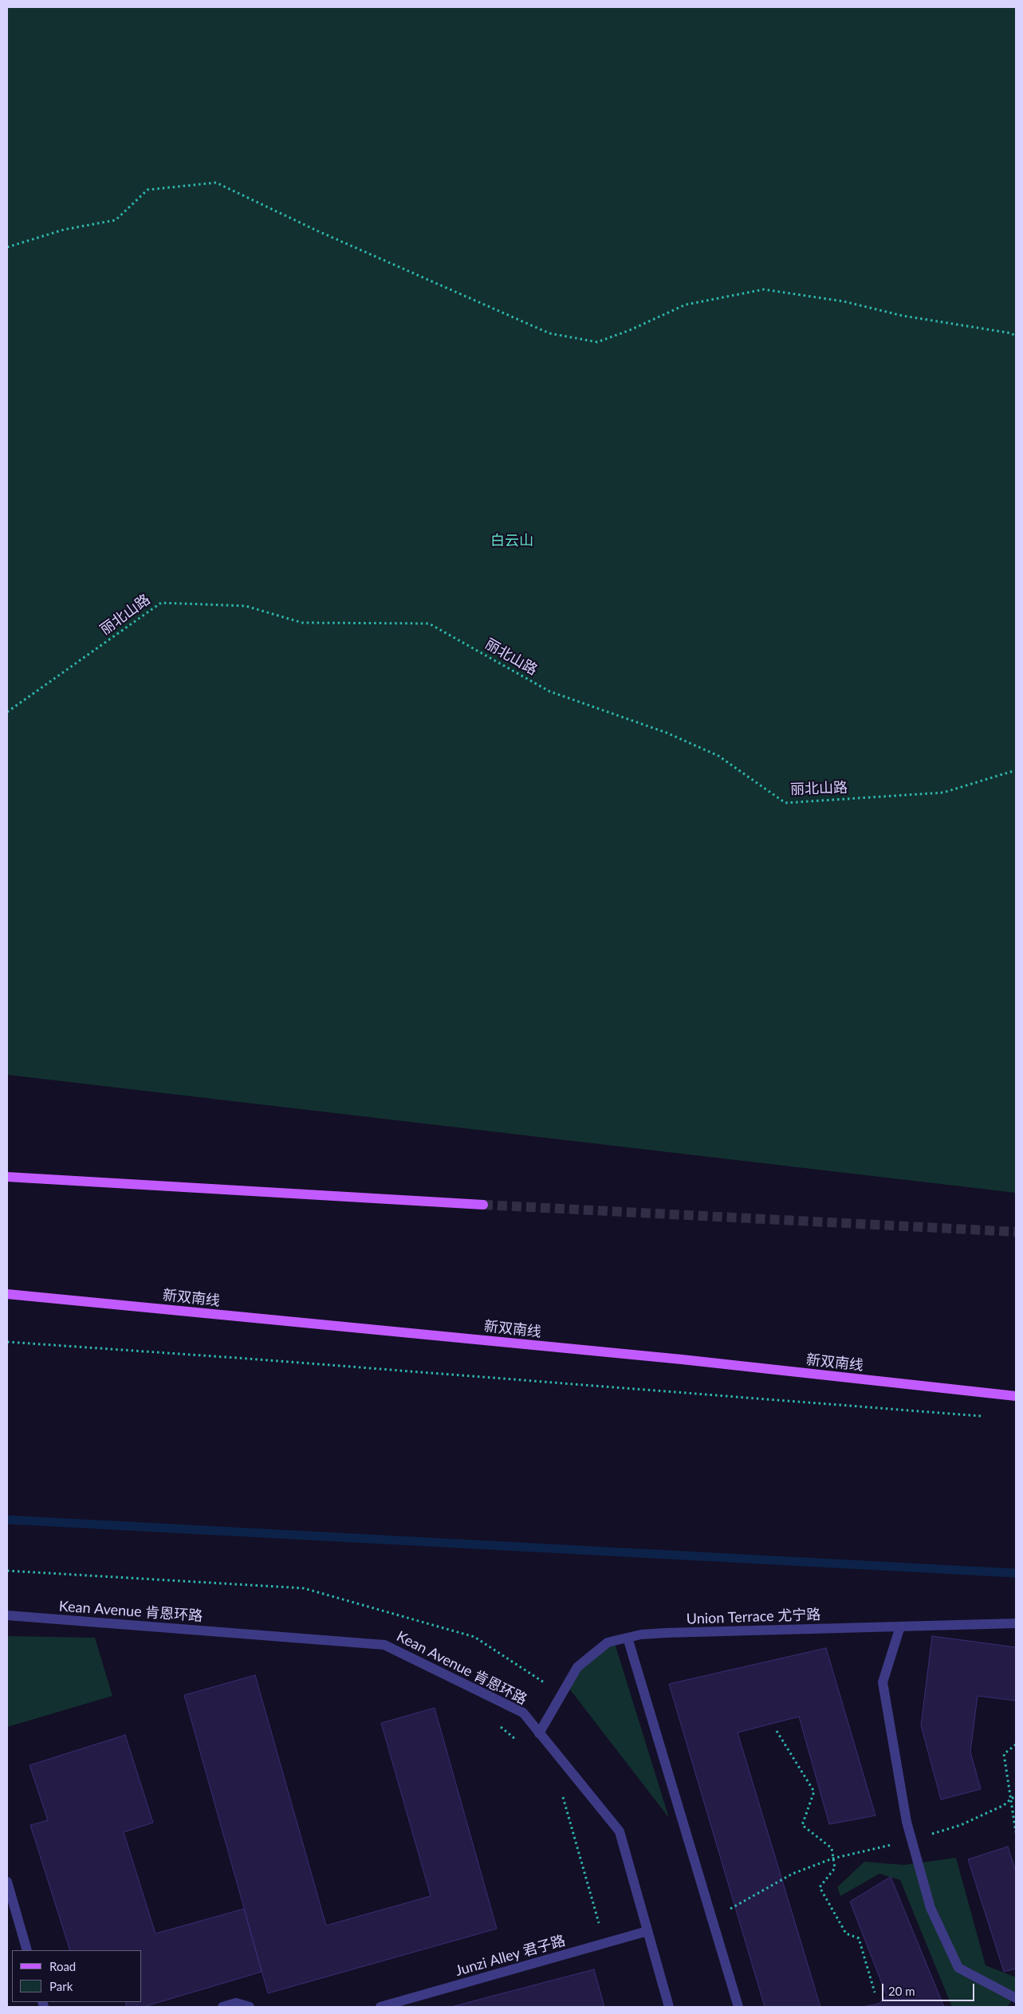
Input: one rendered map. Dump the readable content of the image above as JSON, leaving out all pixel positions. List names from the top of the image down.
{
  "streets": {
    "main road": ["新双南线"],
    "street": ["Kean Avenue 肯恩环路", "Union Terrace 尤宁路", "Junzi Alley 君子路"],
    "path": ["丽北山路"]
  },
  "crossings": [
    ["Kean Avenue 肯恩环路", "Union Terrace 尤宁路"],
    ["Kean Avenue 肯恩环路", "Junzi Alley 君子路"]
  ],
  "parks": ["白云山"],
  "legend": ["Road", "Park"],
  "scale_bar": "20 m"
}
